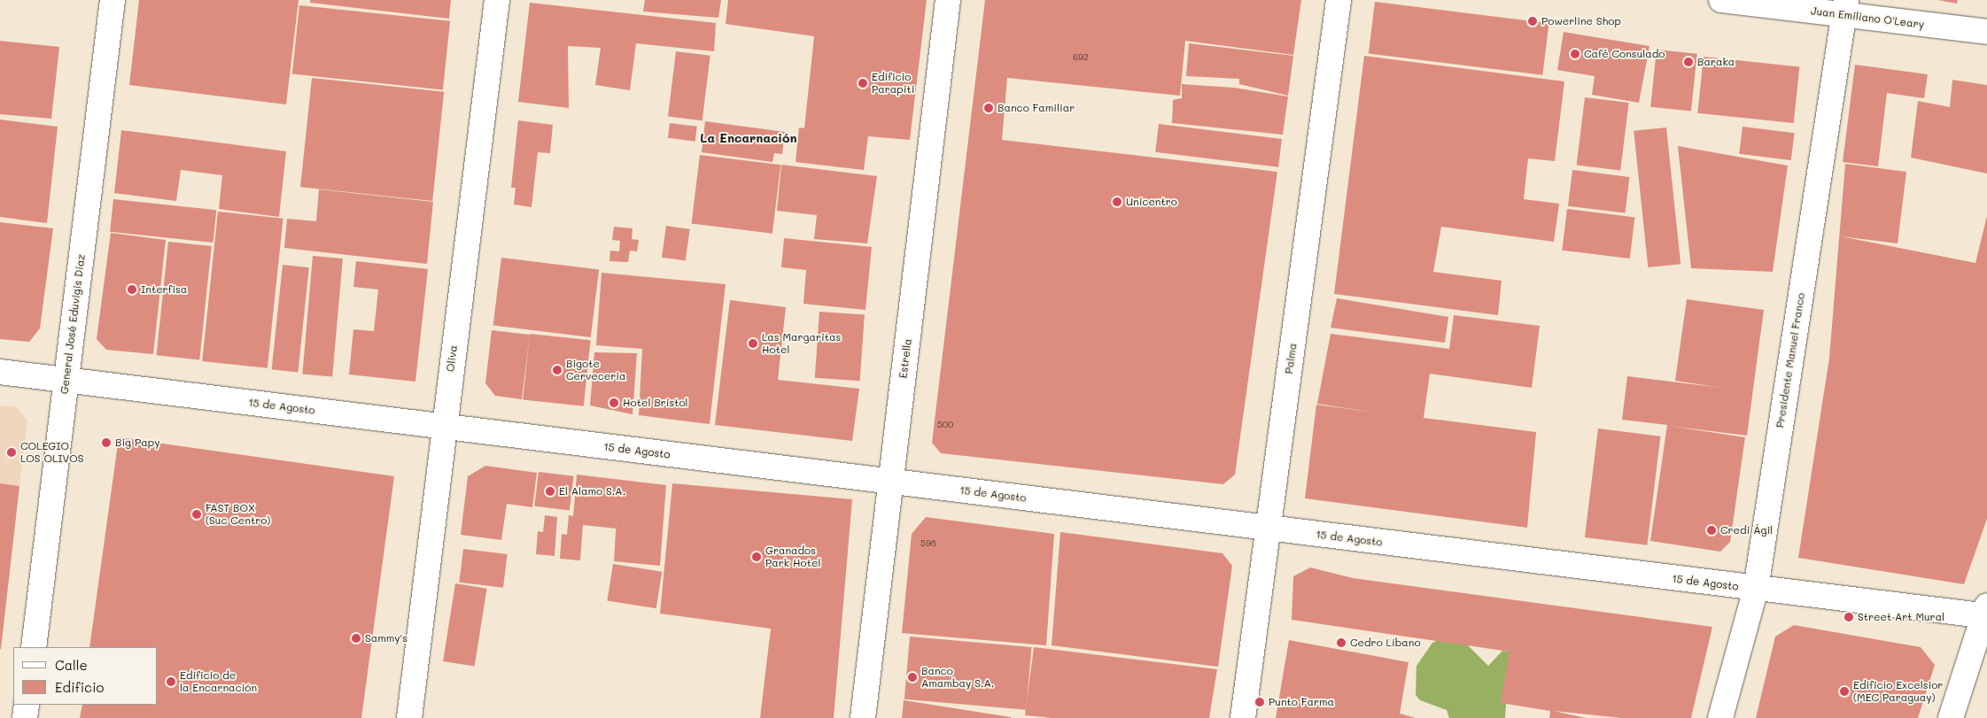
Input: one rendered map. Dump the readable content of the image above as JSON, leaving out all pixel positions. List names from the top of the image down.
{
  "streets": {
    "street": [
      "Juan Emiliano O'Leary",
      "General José Eduvigis Díaz",
      "Oliva",
      "Estrella",
      "Palma",
      "Presidente Manuel Franco",
      "15 de Agosto"
    ]
  },
  "crossings": [
    ["Juan Emiliano O'Leary", "Presidente Manuel Franco"],
    ["General José Eduvigis Díaz", "15 de Agosto"],
    ["Oliva", "15 de Agosto"],
    ["Estrella", "15 de Agosto"],
    ["Palma", "15 de Agosto"],
    ["Presidente Manuel Franco", "15 de Agosto"]
  ],
  "districts": ["La Encarnación"],
  "places": [
    "Powerline Shop",
    "Café Consulado",
    "Baraka",
    "Edificio Parapiti",
    "Banco Familiar",
    "Unicentro",
    "Interfisa",
    "Las Margaritas Hotel",
    "Bigote Cerveceria",
    "Hotel Bristol",
    "Big Papy",
    "COLEGIO LOS OLIVOS",
    "El Alamo S.A.",
    "FAST BOX (Suc Centro)",
    "Credi Ágil",
    "Granados Park Hotel",
    "Street Art Mural",
    "Sammy's",
    "Cedro Líbano",
    "Banco Amambay S.A.",
    "Edificio de la Encarnación",
    "Edificio Excelsior (MEC Paraguay)",
    "Punto Farma"
  ],
  "house_numbers": ["692", "500", "598"],
  "legend": ["Calle", "Edificio"]
}
